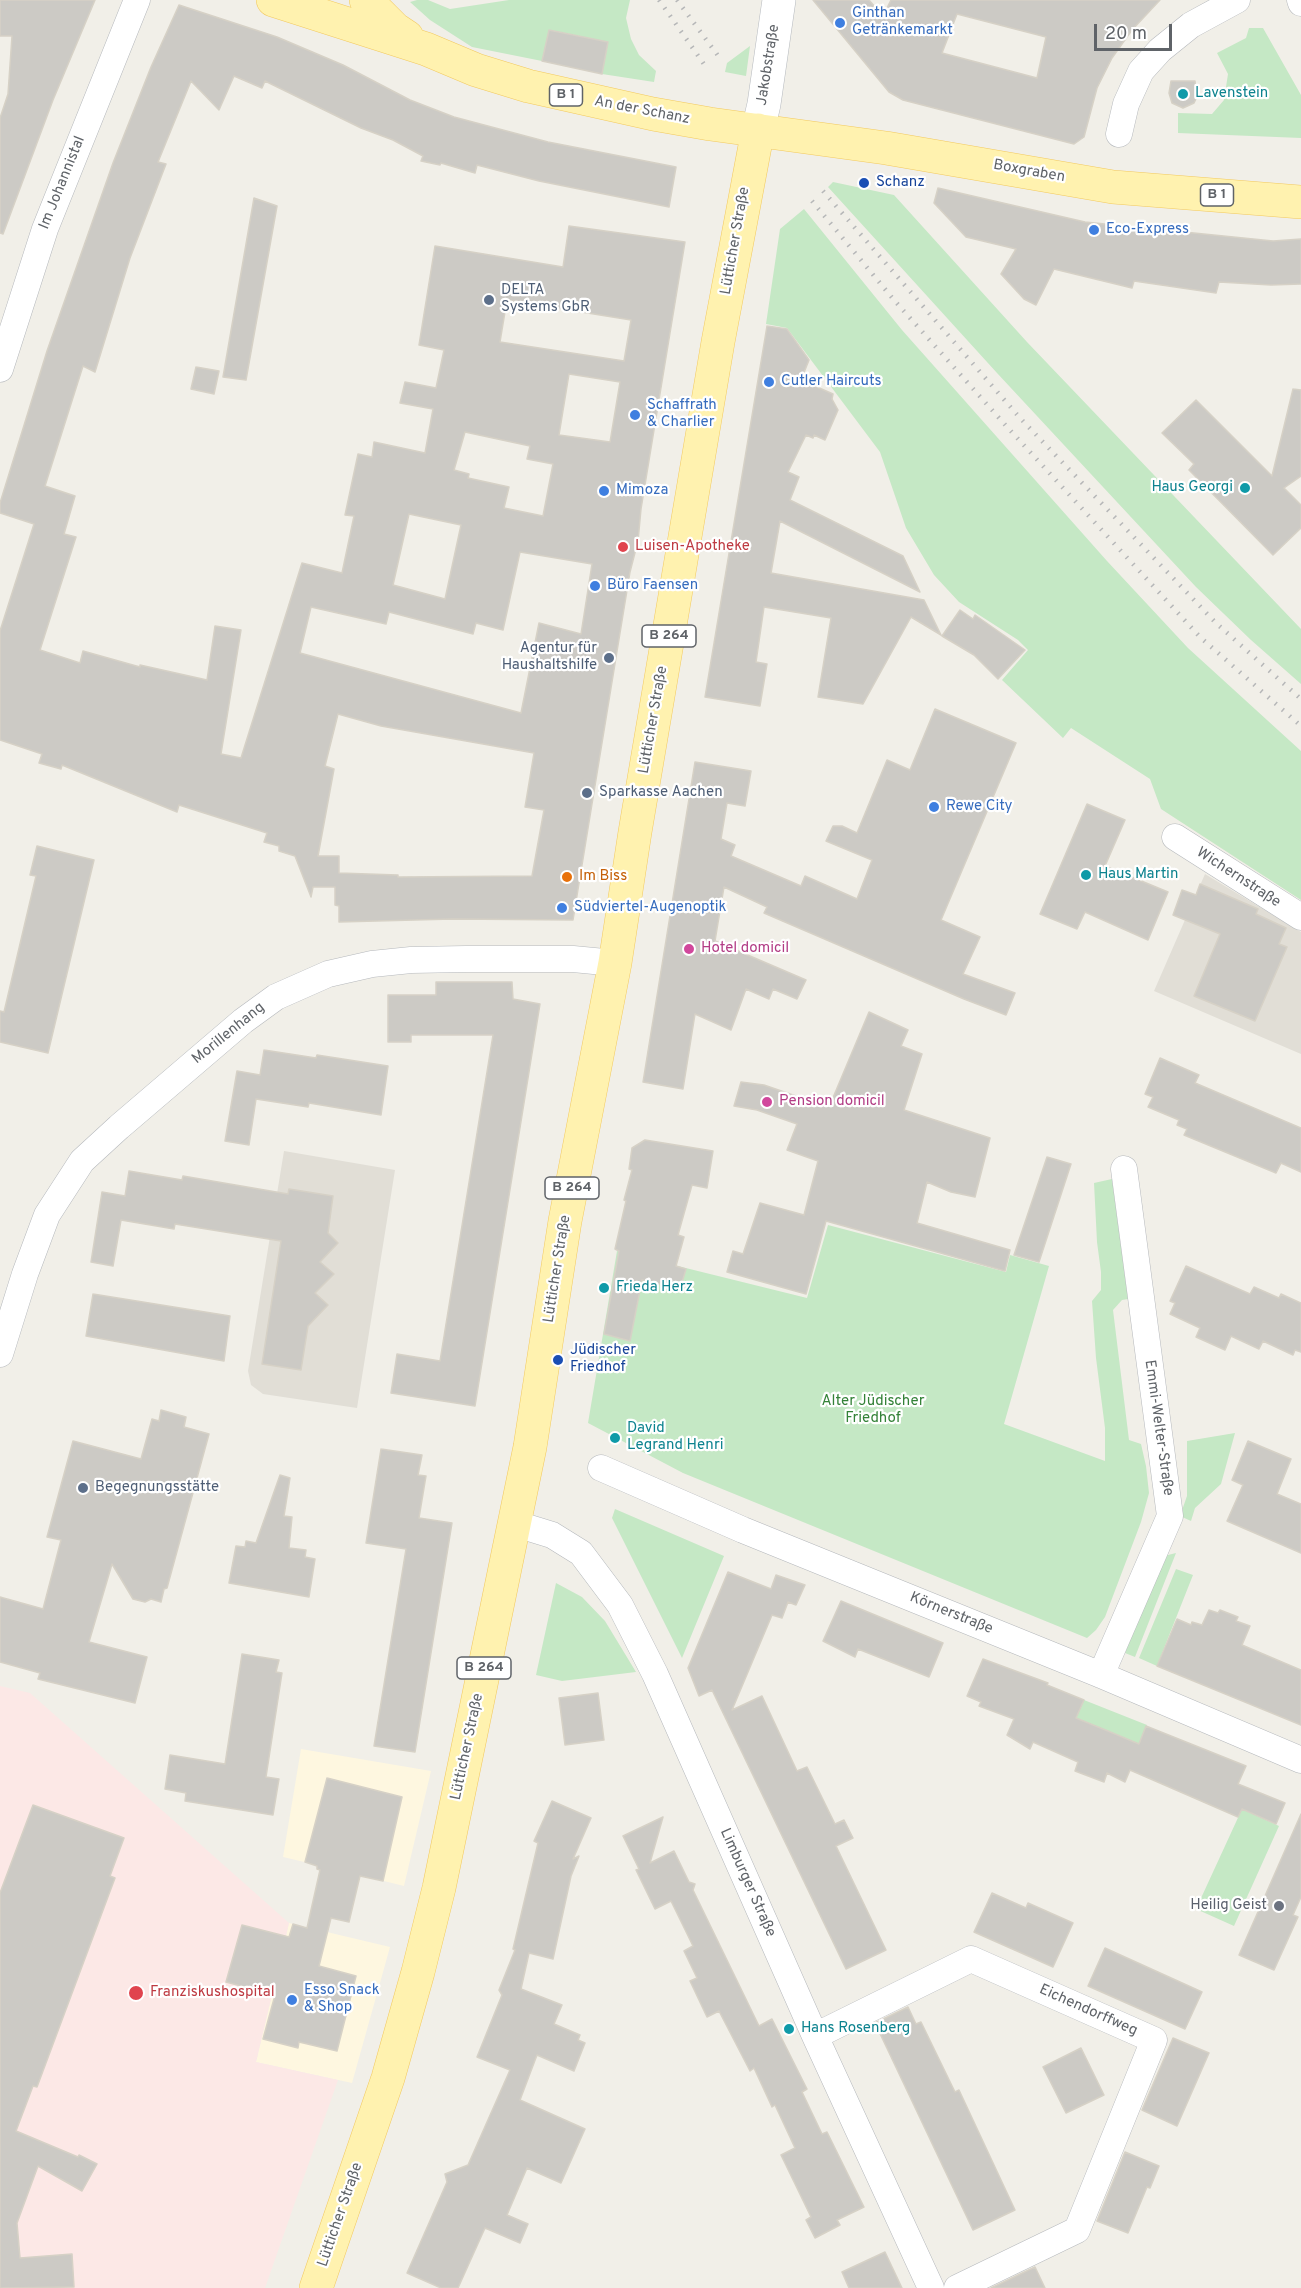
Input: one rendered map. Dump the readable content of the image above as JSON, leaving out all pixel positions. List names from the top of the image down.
{
  "streets": {
    "main road": [
      "B 1",
      "An der Schanz",
      "Boxgraben",
      "Lütticher Straße",
      "B 264"
    ],
    "street": [
      "Jakobstraße",
      "Im Johannistal",
      "Wichernstraße",
      "Morillenhang",
      "Emmi-Welter-Straße",
      "Körnerstraße",
      "Limburger Straße",
      "Eichendorffweg"
    ]
  },
  "crossings": [
    ["Jakobstraße", "An der Schanz"],
    ["Jakobstraße", "Boxgraben"],
    ["Jakobstraße", "Lütticher Straße"],
    ["An der Schanz", "Boxgraben"],
    ["An der Schanz", "Lütticher Straße"],
    ["Boxgraben", "Lütticher Straße"],
    ["Lütticher Straße", "Morillenhang"],
    ["Lütticher Straße", "Limburger Straße"],
    ["Emmi-Welter-Straße", "Körnerstraße"],
    ["Limburger Straße", "Eichendorffweg"]
  ],
  "parks": ["Alter Jüdischer Friedhof"],
  "places": [
    "Ginthan Getränkemarkt",
    "Lavenstein",
    "Schanz",
    "Eco-Express",
    "DELTA Systems GbR",
    "Cutler Haircuts",
    "Schaffrath & Charlier",
    "Haus Georgi",
    "Mimoza",
    "Luisen-Apotheke",
    "Büro Faensen",
    "Agentur für Haushaltshilfe",
    "Sparkasse Aachen",
    "Rewe City",
    "Haus Martin",
    "Im Biss",
    "Südviertel-Augenoptik",
    "Hotel domicil",
    "Pension domicil",
    "Frieda Herz",
    "Jüdischer Friedhof",
    "David Legrand Henri",
    "Begegnungsstätte",
    "Heilig Geist",
    "Franziskushospital",
    "Esso Snack & Shop",
    "Hans Rosenberg"
  ],
  "scale_bar": "20 m"
}
